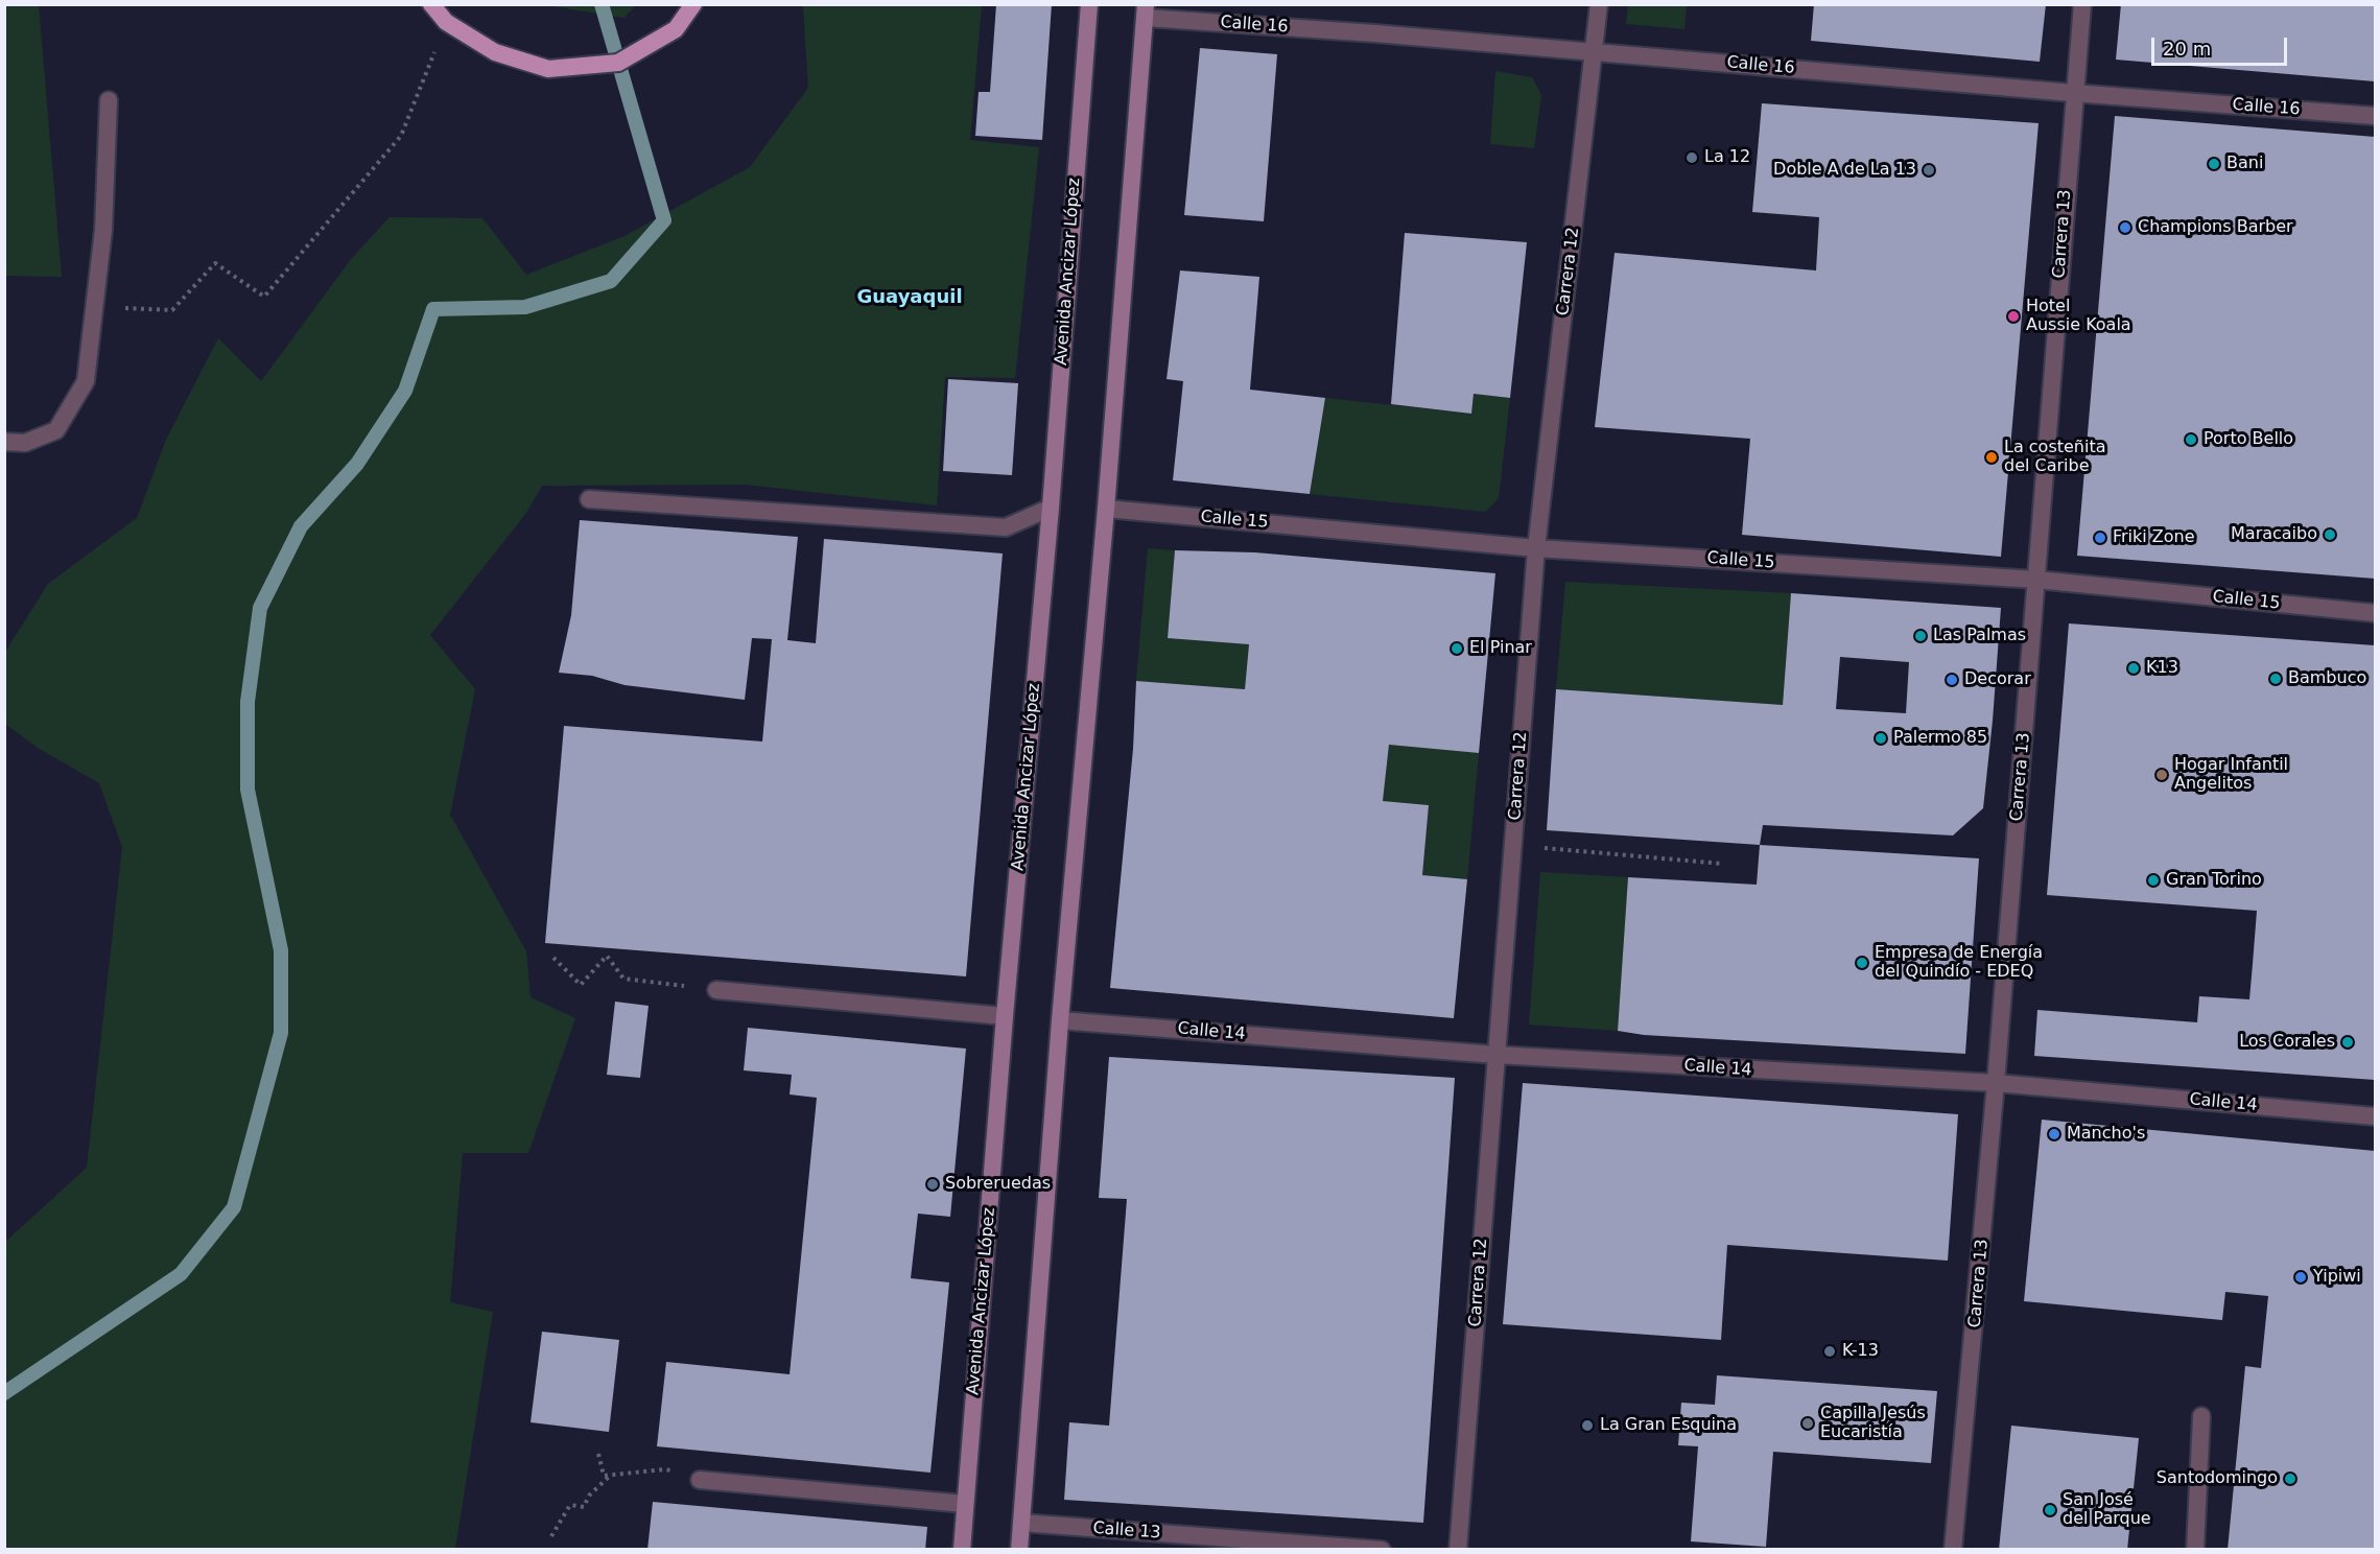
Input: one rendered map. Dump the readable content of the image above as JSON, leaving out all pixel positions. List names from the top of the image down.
{
  "streets": {
    "main road": ["Avenida Ancizar López"],
    "street": [
      "Calle 16",
      "Carrera 13",
      "Carrera 12",
      "Calle 15",
      "Calle 14",
      "Calle 13"
    ]
  },
  "crossings": [
    ["Calle 16", "Carrera 13"],
    ["Calle 16", "Carrera 12"],
    ["Carrera 13", "Calle 15"],
    ["Carrera 13", "Calle 14"],
    ["Carrera 12", "Calle 15"],
    ["Carrera 12", "Calle 14"]
  ],
  "districts": ["Guayaquil"],
  "places": [
    "La 12",
    "Bani",
    "Doble A de La 13",
    "Champions Barber",
    "Hotel Aussie Koala",
    "Porto Bello",
    "La costeñita del Caribe",
    "Maracaibo",
    "Friki Zone",
    "Las Palmas",
    "El Pinar",
    "K13",
    "Bambuco",
    "Decorar",
    "Palermo 85",
    "Hogar Infantil Angelitos",
    "Gran Torino",
    "Empresa de Energía del Quindío - EDEQ",
    "Los Corales",
    "Mancho's",
    "Sobreruedas",
    "Yipiwi",
    "K-13",
    "Capilla Jesús Eucaristía",
    "La Gran Esquina",
    "Santodomingo",
    "San José del Parque"
  ],
  "scale_bar": "20 m"
}
